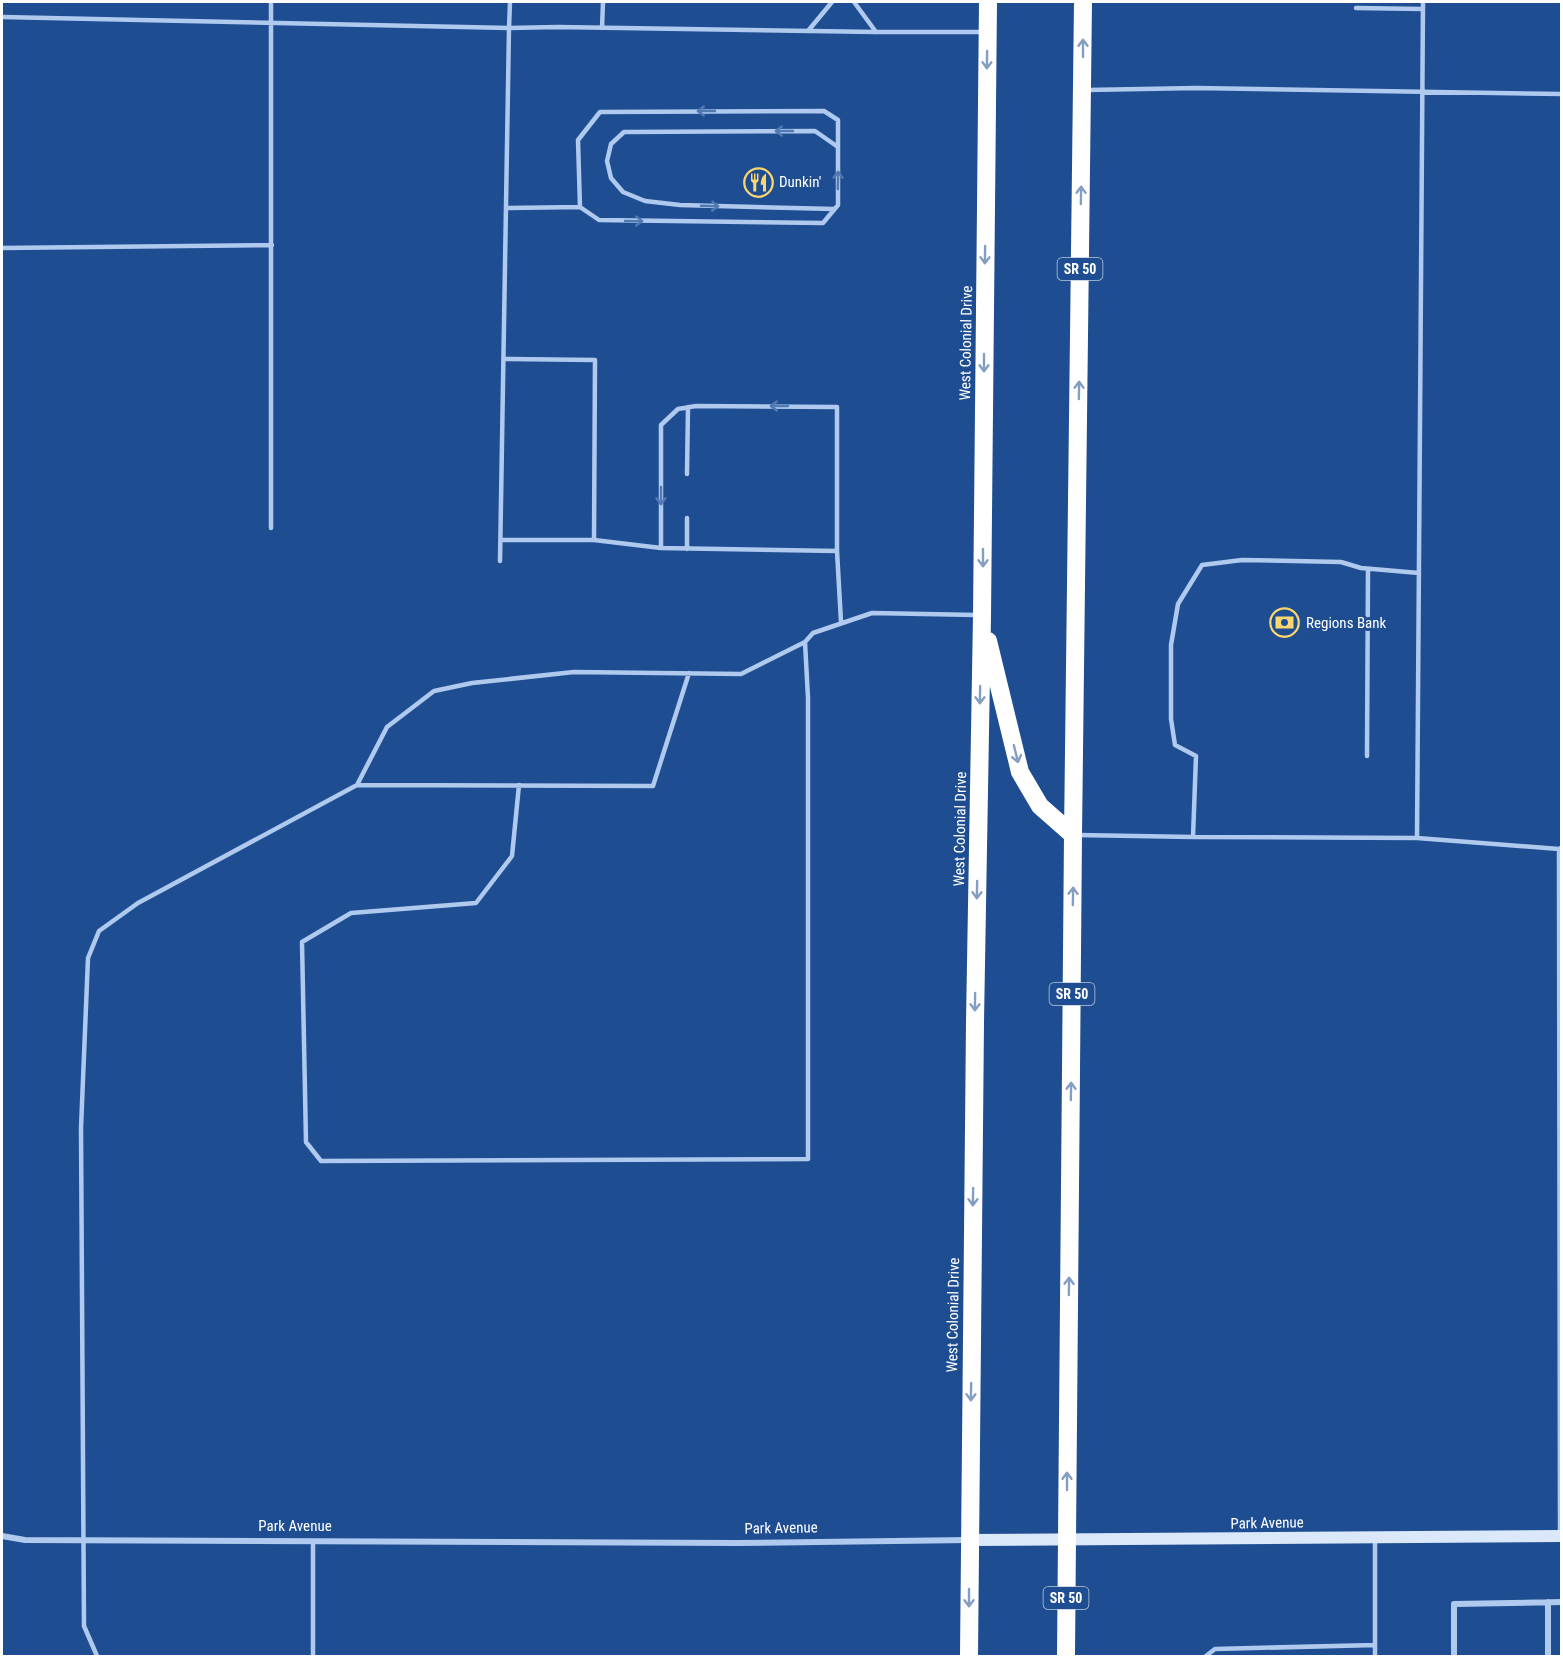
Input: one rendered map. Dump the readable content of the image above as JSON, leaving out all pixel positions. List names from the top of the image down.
{
  "streets": {
    "highway": ["SR 50", "West Colonial Drive"],
    "street": ["Park Avenue"]
  },
  "crossings": [
    ["SR 50", "Park Avenue"],
    ["West Colonial Drive", "Park Avenue"]
  ],
  "places": {
    "restaurant": ["Dunkin'"],
    "bank": ["Regions Bank"]
  }
}
